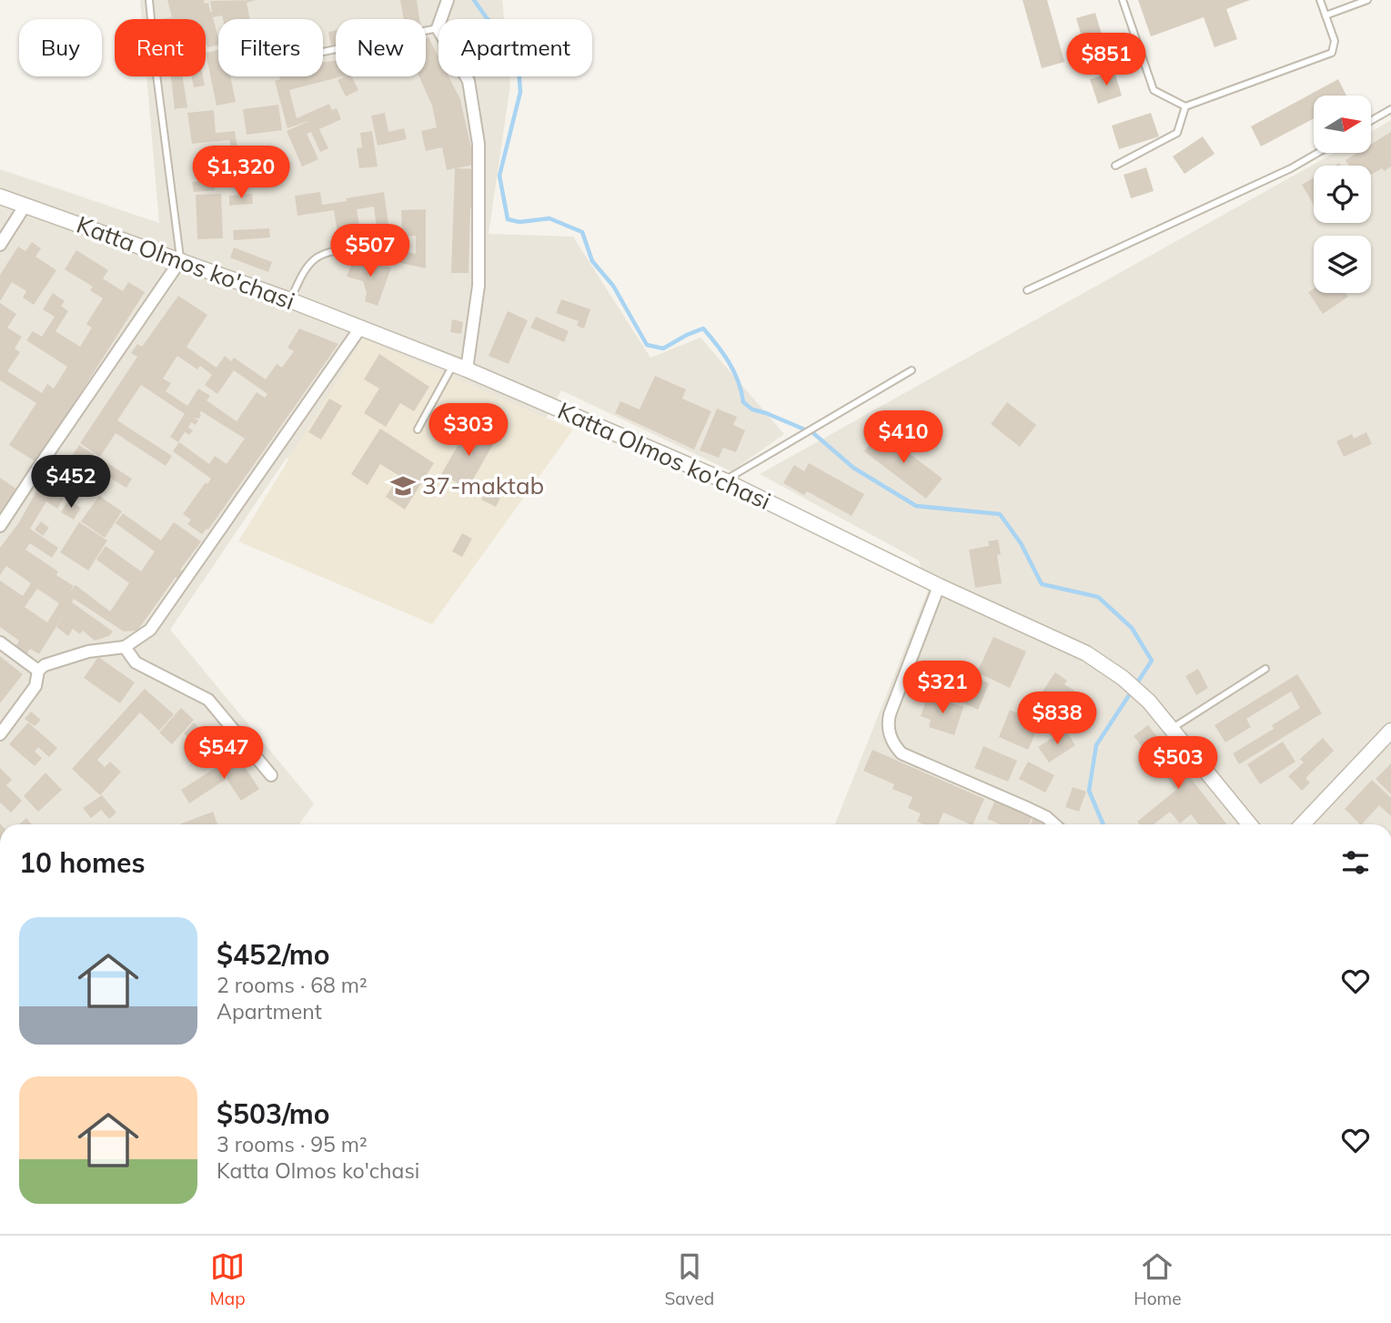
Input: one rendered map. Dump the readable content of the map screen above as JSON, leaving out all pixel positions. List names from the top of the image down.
{
  "streets": {
    "street": ["Katta Olmos ko'chasi"]
  },
  "places": {
    "school or university": ["37-maktab"]
  },
  "north": "right",
  "page": {
    "chip": [
      "Buy",
      "Rent",
      "Filters",
      "New",
      "Apartment"
    ],
    "price": [
      "$851",
      "$1,320",
      "$507",
      "$303",
      "$410",
      "$452",
      "$321",
      "$838",
      "$547",
      "$503"
    ],
    "heading": "10 homes",
    "list": [
      {
        "name": "$452/mo",
        "note": "2 rooms · 68 m² · Apartment"
      },
      {
        "name": "$503/mo",
        "note": "3 rooms · 95 m² · Katta Olmos ko'chasi"
      }
    ],
    "tabs": ["Map", "Saved", "Home"]
  }
}
